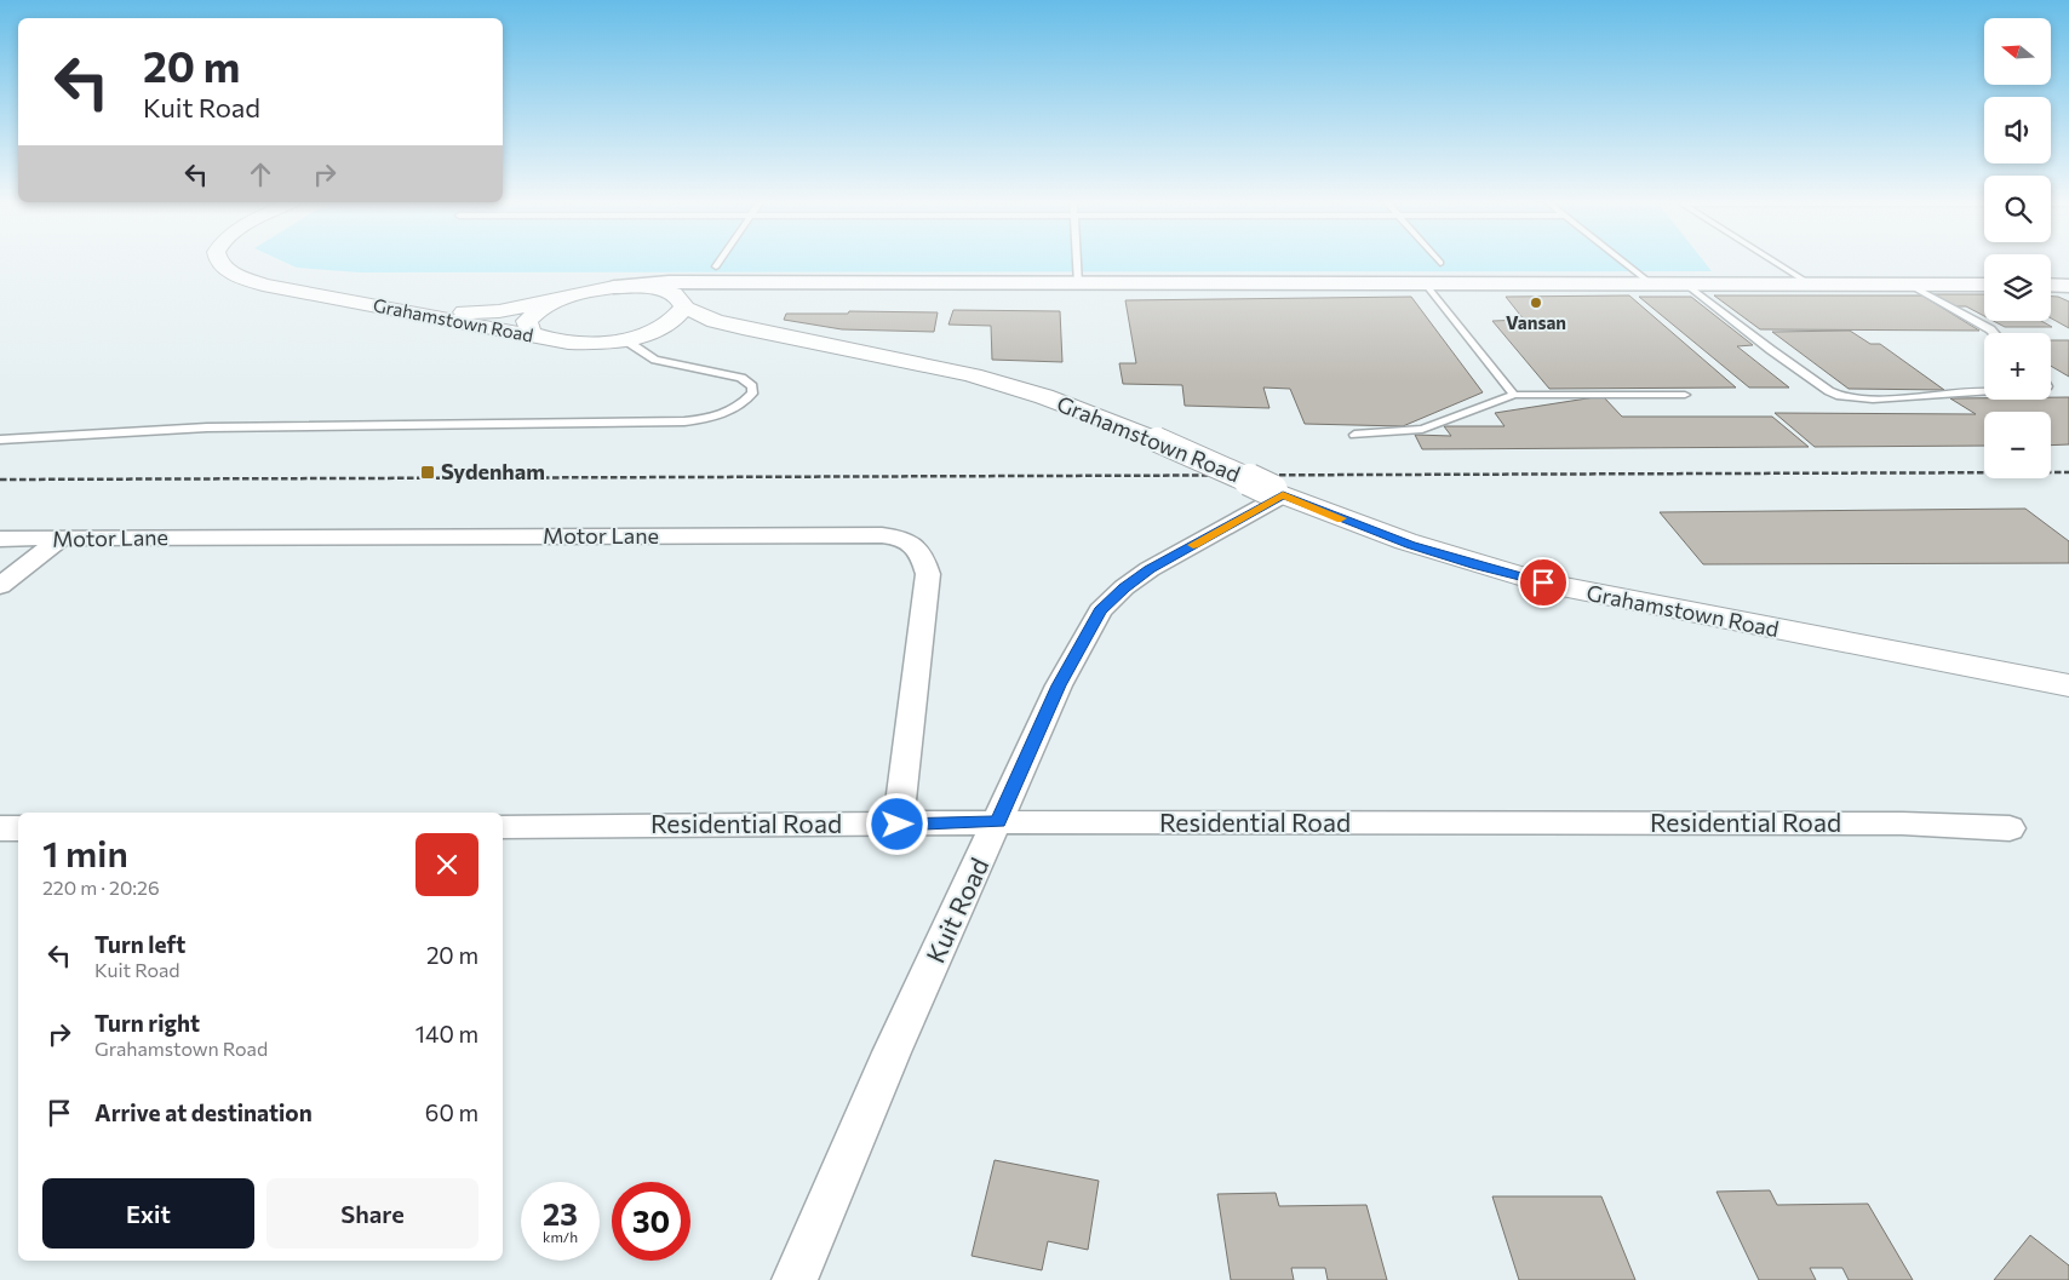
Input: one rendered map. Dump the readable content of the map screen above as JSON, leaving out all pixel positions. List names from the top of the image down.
{
  "streets": {
    "main road": ["Grahamstown Road"],
    "street": ["Motor Lane", "Residential Road", "Kuit Road"]
  },
  "crossings": [
    ["Grahamstown Road", "Kuit Road"],
    ["Motor Lane", "Residential Road"],
    ["Residential Road", "Kuit Road"]
  ],
  "places": {
    "other": ["Vansan"],
    "transit": ["Sydenham"]
  },
  "north": "left",
  "page": {
    "map_buttons": ["+", "−"],
    "turn": ["20 m", "Kuit Road"],
    "heading": ["1 min", "220 m · 20:26"],
    "list": [
      {
        "name": "Turn left",
        "note": "Kuit Road",
        "value": "20 m"
      },
      {
        "name": "Turn right",
        "note": "Grahamstown Road",
        "value": "140 m"
      },
      {
        "name": "Arrive at destination",
        "value": "60 m"
      }
    ],
    "buttons": ["Exit", "Share"],
    "speed": "23 km/h",
    "limit": "30"
  }
}
